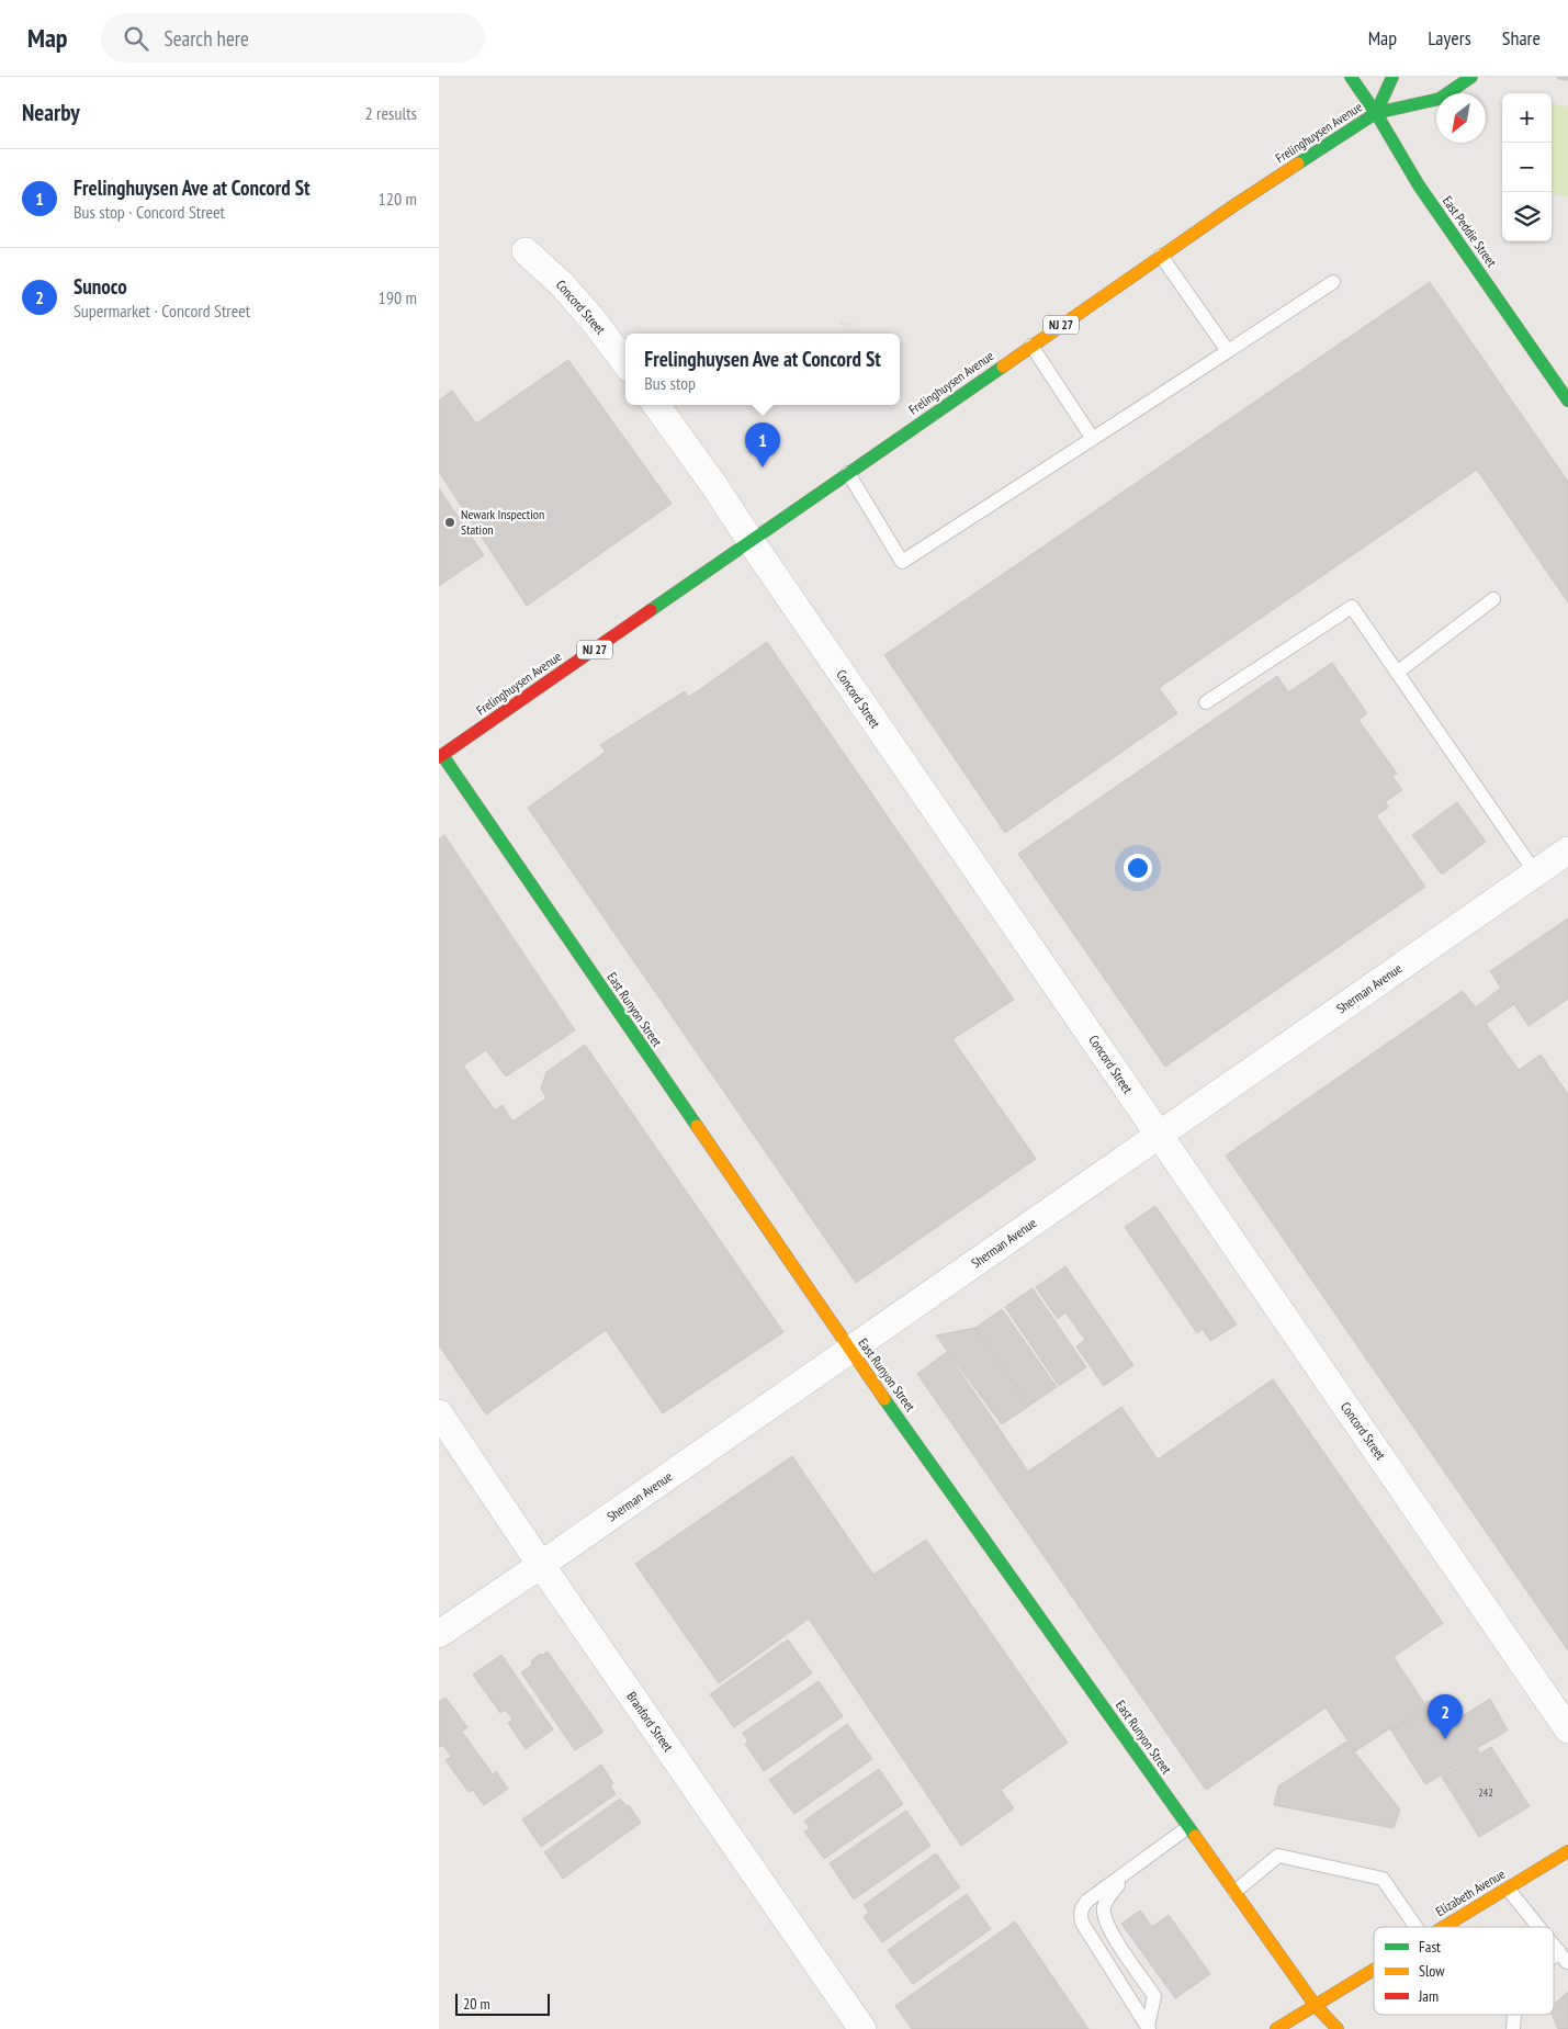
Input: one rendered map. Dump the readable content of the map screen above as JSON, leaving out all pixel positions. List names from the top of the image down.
{
  "streets": {
    "street": [
      "Frelinghuysen Avenue",
      "East Peddie Street",
      "Concord Street",
      "NJ 27",
      "Sherman Avenue",
      "East Runyon Street",
      "Branford Street",
      "Elizabeth Avenue"
    ]
  },
  "crossings": [
    ["Frelinghuysen Avenue", "East Peddie Street"],
    ["Frelinghuysen Avenue", "Concord Street"],
    ["Frelinghuysen Avenue", "East Runyon Street"],
    ["Concord Street", "Sherman Avenue"],
    ["Sherman Avenue", "East Runyon Street"],
    ["Sherman Avenue", "Branford Street"],
    ["East Runyon Street", "Elizabeth Avenue"]
  ],
  "places": ["Newark Inspection Station"],
  "house_numbers": ["242"],
  "legend": ["Fast", "Slow", "Jam"],
  "scale_bar": "20 m",
  "north": "bottom left",
  "page": {
    "header": "Map",
    "search": "Search here",
    "nav": ["Map", "Layers", "Share"],
    "heading": ["Nearby", "2 results"],
    "map_buttons": ["+", "−"],
    "list": [
      {
        "mark": "1",
        "name": "Frelinghuysen Ave at Concord St",
        "note": "Bus stop · Concord Street",
        "value": "120 m"
      },
      {
        "mark": "2",
        "name": "Sunoco",
        "note": "Supermarket · Concord Street",
        "value": "190 m"
      }
    ],
    "popup": ["Frelinghuysen Ave at Concord St", "Bus stop"],
    "pins": ["1", "2"],
    "scale": "20 m"
  }
}
